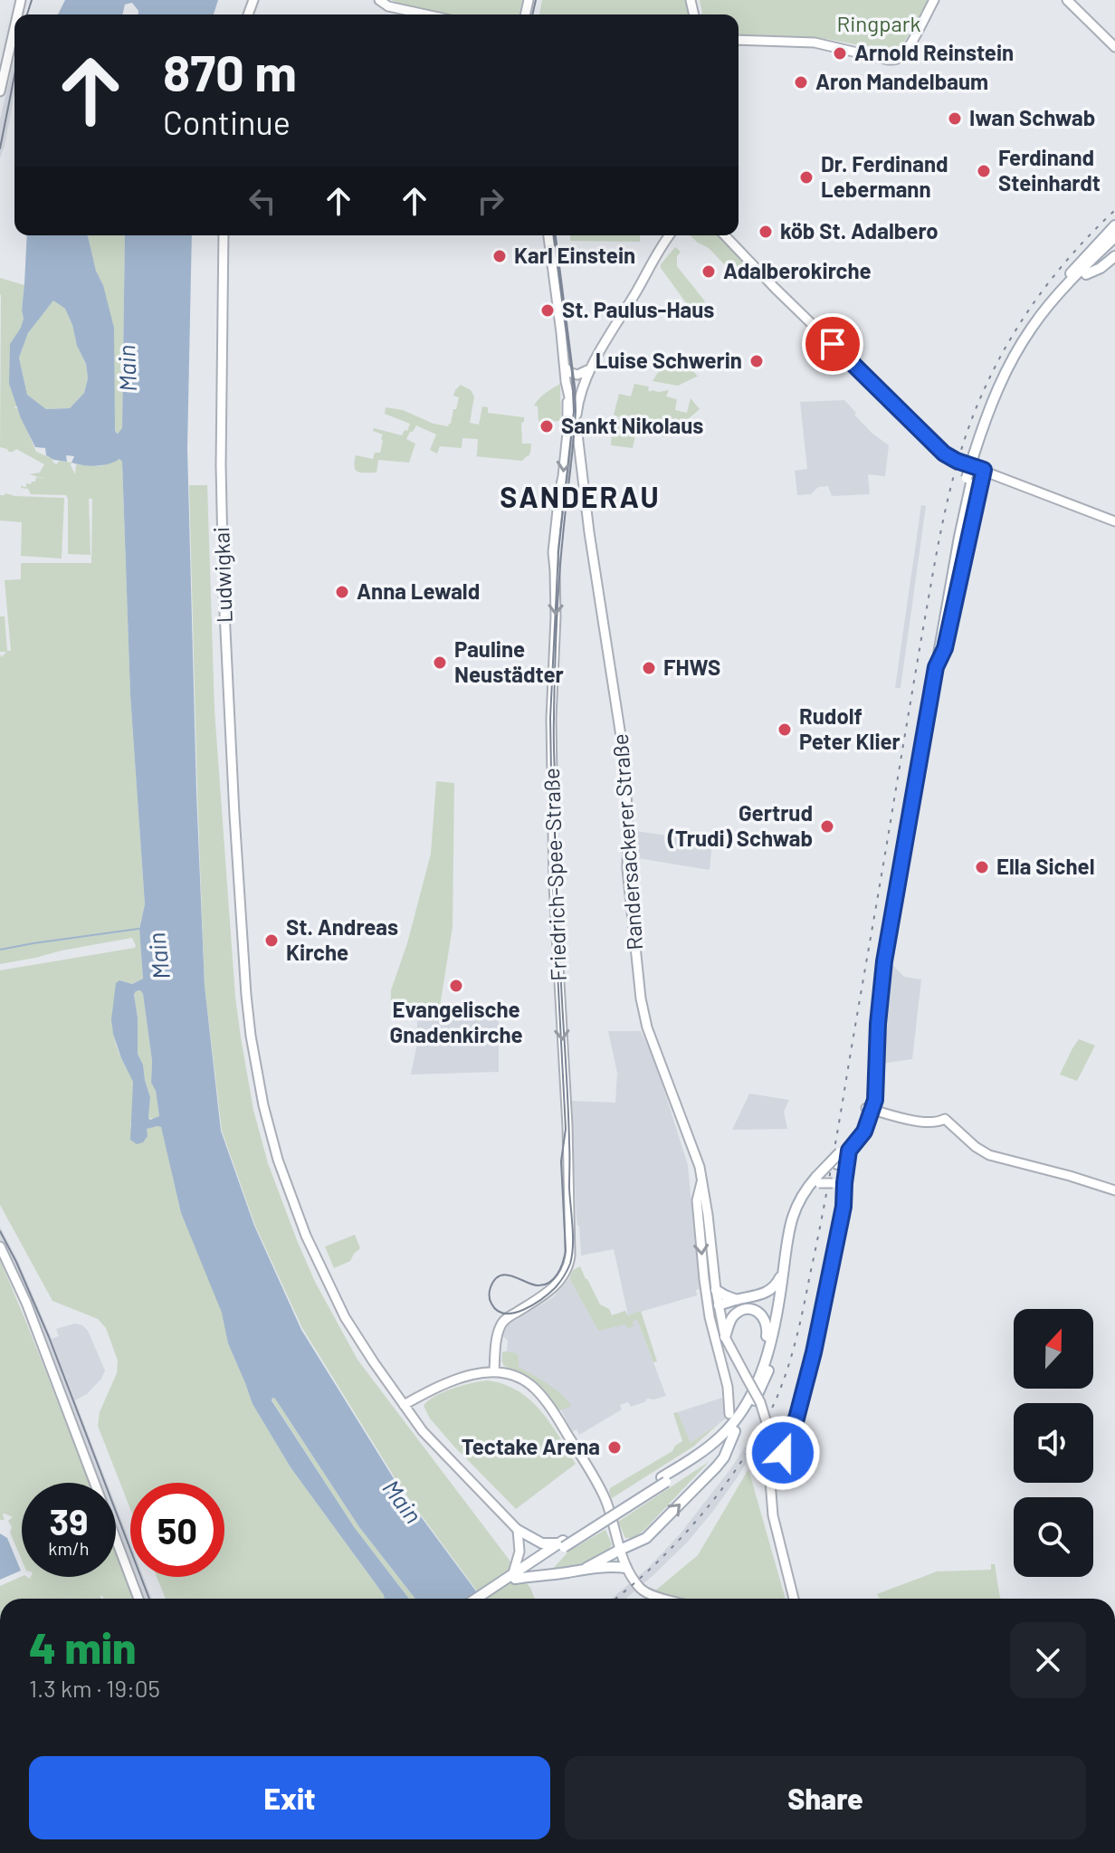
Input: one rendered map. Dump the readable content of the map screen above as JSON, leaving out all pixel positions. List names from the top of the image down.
{
  "streets": {
    "street": ["Ludwigkai", "Randersackerer Straße", "Friedrich-Spee-Straße"]
  },
  "one_way": ["Friedrich-Spee-Straße"],
  "districts": ["SANDERAU"],
  "water": ["Main"],
  "parks": ["Ringpark"],
  "places": [
    "Arnold Reinstein",
    "Aron Mandelbaum",
    "Iwan Schwab",
    "Ferdinand Steinhardt",
    "Dr. Ferdinand Lebermann",
    "köb St. Adalbero",
    "Karl Einstein",
    "Adalberokirche",
    "St. Paulus-Haus",
    "Luise Schwerin",
    "Sankt Nikolaus",
    "Anna Lewald",
    "Pauline Neustädter",
    "FHWS",
    "Rudolf Peter Klier",
    "Gertrud (Trudi) Schwab",
    "Ella Sichel",
    "St. Andreas Kirche",
    "Evangelische Gnadenkirche",
    "Tectake Arena"
  ],
  "north": "top",
  "page": {
    "turn": ["870 m", "Continue"],
    "speed": "39 km/h",
    "limit": "50",
    "heading": ["4 min", "1.3 km · 19:05"],
    "buttons": ["Exit", "Share"]
  }
}
